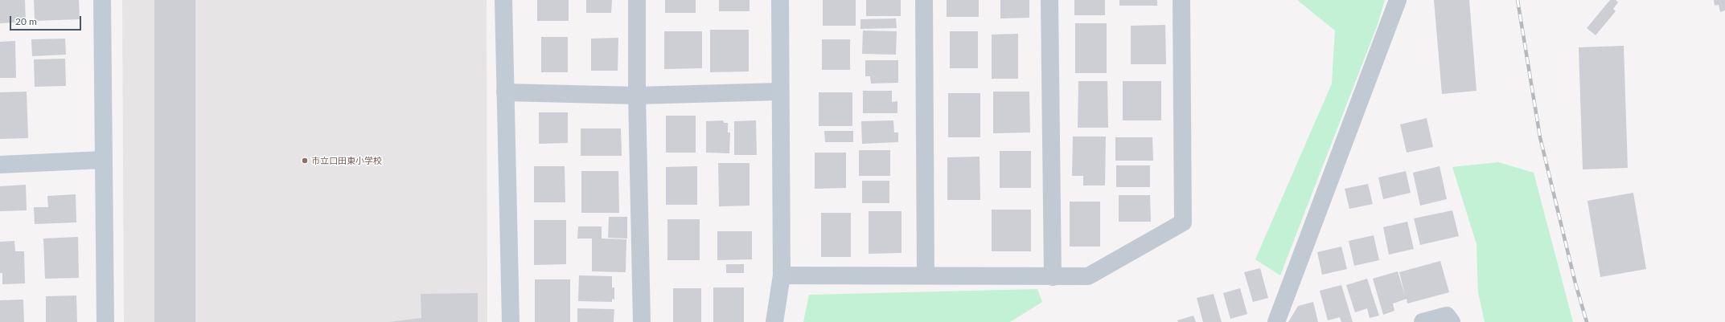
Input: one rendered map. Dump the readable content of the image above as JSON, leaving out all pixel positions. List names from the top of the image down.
{
  "places": ["市立口田東小学校"],
  "scale_bar": "20 m"
}
